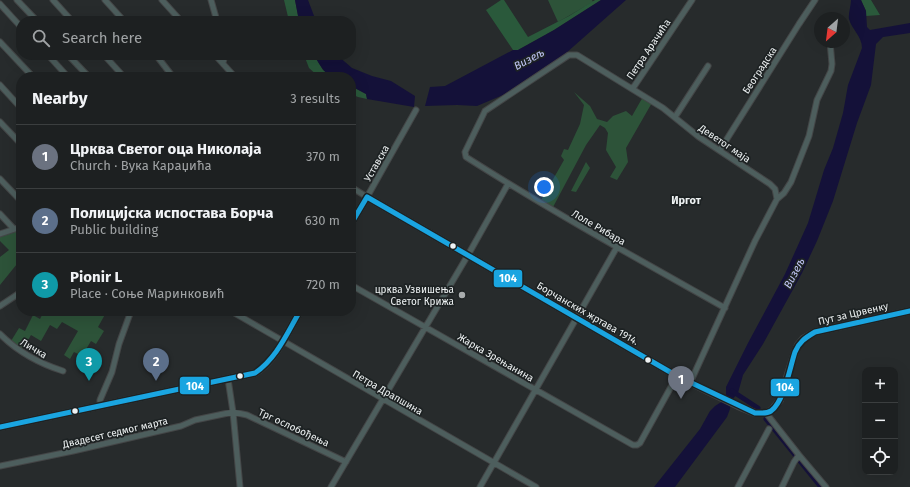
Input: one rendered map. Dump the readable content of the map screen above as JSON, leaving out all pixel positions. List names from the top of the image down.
{
  "streets": {
    "street": [
      "Петра Арачића",
      "Београдска",
      "Деветог маја",
      "Уставска",
      "Лоле Рибара",
      "Борчанских жртава 1914.",
      "Пут за Црвенку",
      "Личка",
      "Жарка Зрењанина",
      "Петра Драпшина",
      "Трг ослобођења",
      "Двадесет седмог марта"
    ]
  },
  "crossings": [
    ["Петра Арачића", "Деветог маја"],
    ["Београдска", "Деветог маја"],
    ["Деветог маја", "Лоле Рибара"],
    ["Уставска", "Борчанских жртава 1914."],
    ["Борчанских жртава 1914.", "Пут за Црвенку"],
    ["Борчанских жртава 1914.", "Жарка Зрењанина"],
    ["Трг ослобођења", "Двадесет седмог марта"]
  ],
  "districts": ["Иргот"],
  "water": ["Визељ"],
  "places": ["црква Узвишења Светог Крижа"],
  "lines": ["transit line 104"],
  "north": "bottom left",
  "page": {
    "search": "Search here",
    "heading": ["Nearby", "3 results"],
    "list": [
      {
        "mark": "1",
        "name": "Црква Светог оца Николаја",
        "note": "Church · Вука Караџића",
        "value": "370 m"
      },
      {
        "mark": "2",
        "name": "Полицијска испостава Борча",
        "note": "Public building",
        "value": "630 m"
      },
      {
        "mark": "3",
        "name": "Pionir L",
        "note": "Place · Соње Маринковић",
        "value": "720 m"
      }
    ],
    "pins": ["2", "3", "1"],
    "map_buttons": ["+", "−"]
  }
}
